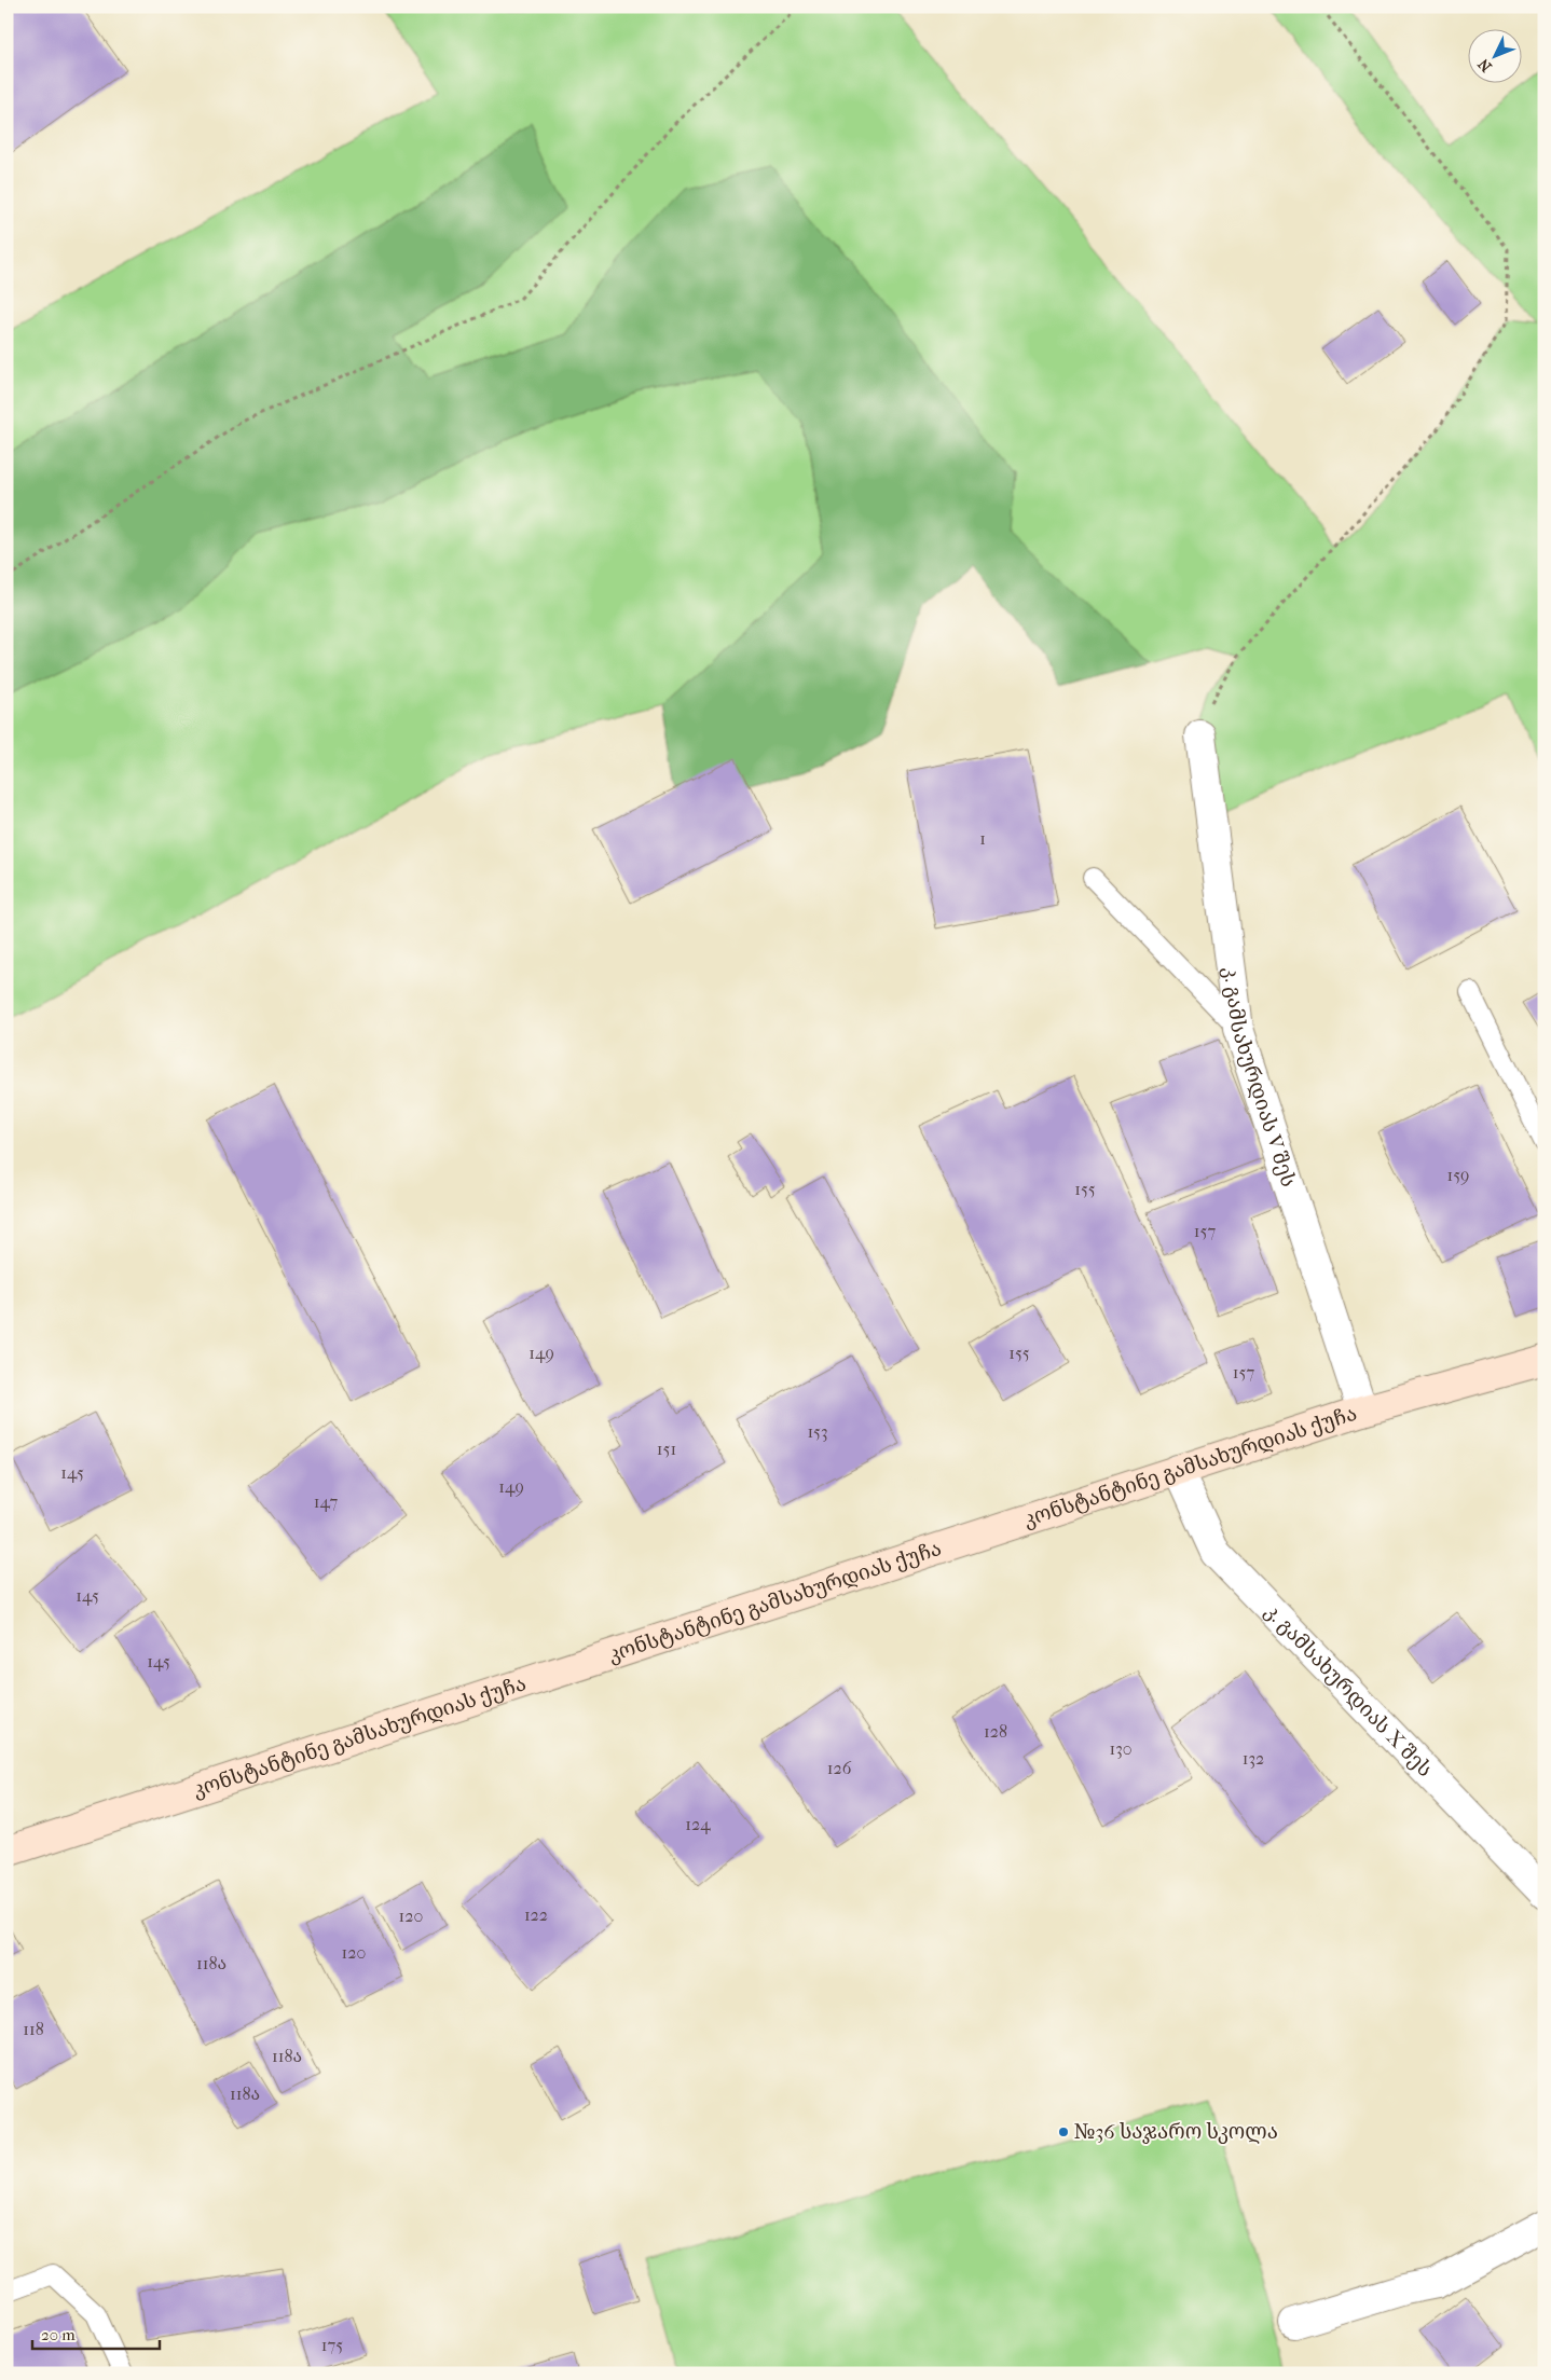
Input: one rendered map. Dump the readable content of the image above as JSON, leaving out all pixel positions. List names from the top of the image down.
{
  "streets": {
    "street": ["კ. გამსახურდიას V შეს", "კონსტანტინე გამსახურდიას ქუჩა", "კ. გამსახურდიას X შეს"]
  },
  "crossings": [
    ["კ. გამსახურდიას V შეს", "კონსტანტინე გამსახურდიას ქუჩა"],
    ["კონსტანტინე გამსახურდიას ქუჩა", "კ. გამსახურდიას X შეს"]
  ],
  "places": ["№36 საჯარო სკოლა"],
  "house_numbers": [
    "1",
    "159",
    "155",
    "157",
    "149",
    "155",
    "157",
    "153",
    "151",
    "145",
    "149",
    "147",
    "145",
    "145",
    "128",
    "130",
    "132",
    "126",
    "124",
    "122",
    "120",
    "120",
    "118ა",
    "118",
    "118ა",
    "118ა",
    "175"
  ],
  "scale_bar": "20 m",
  "north": "bottom left"
}
